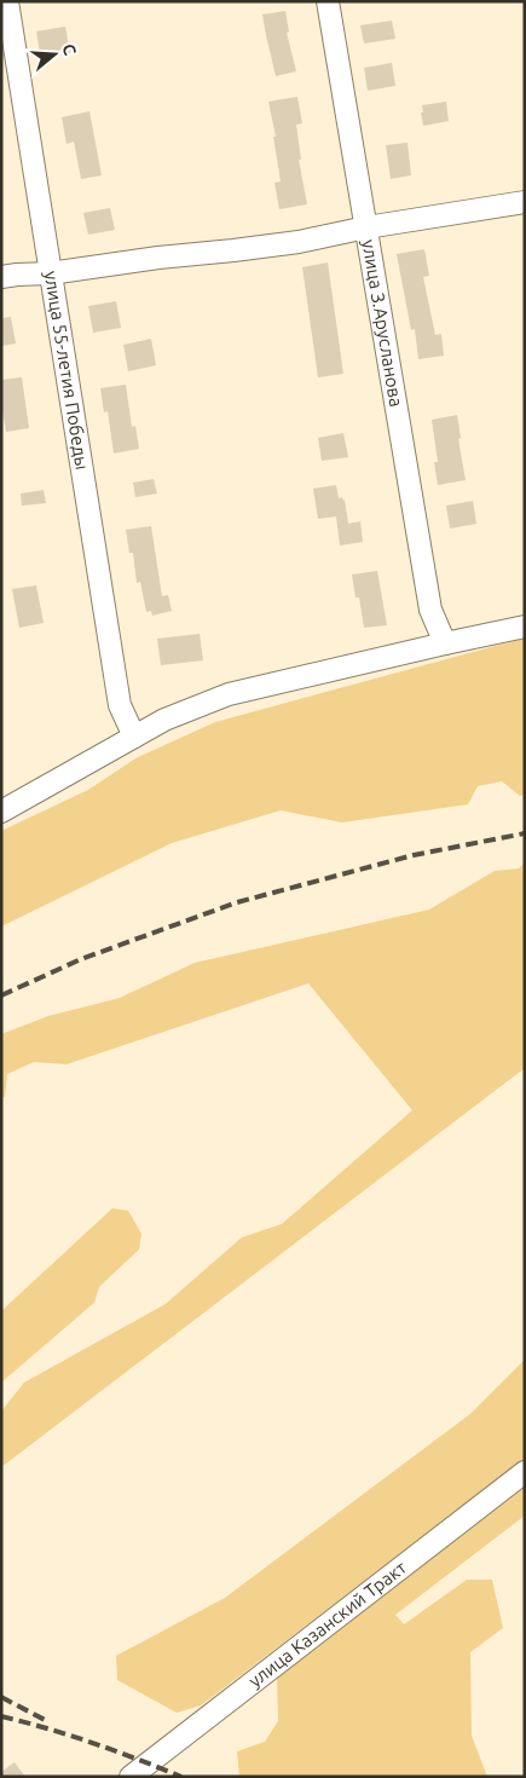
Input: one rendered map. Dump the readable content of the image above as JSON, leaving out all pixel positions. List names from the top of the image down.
{
  "streets": {
    "street": ["улица З.Арусланова", "улица 55-летия Победы", "улица Казанский Тракт"]
  },
  "north": "right"
}
